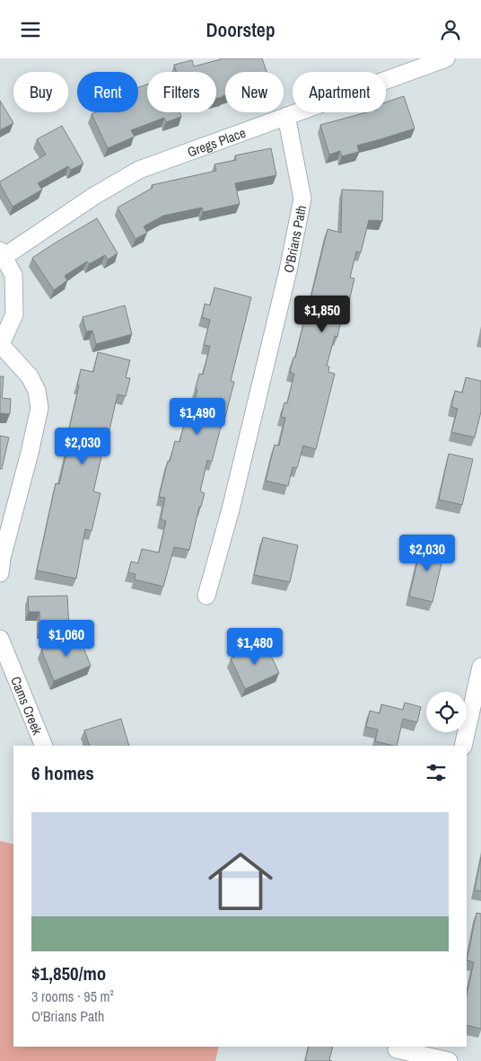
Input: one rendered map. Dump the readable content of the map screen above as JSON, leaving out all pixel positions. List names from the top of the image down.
{
  "streets": {
    "street": ["Gregs Place", "O'Brians Path", "Cams Creek"]
  },
  "crossings": [
    ["Gregs Place", "O'Brians Path"]
  ],
  "page": {
    "header": "Doorstep",
    "chip": [
      "Buy",
      "Rent",
      "Filters",
      "New",
      "Apartment"
    ],
    "price": [
      "$1,850",
      "$1,490",
      "$2,030",
      "$2,030",
      "$1,060",
      "$1,480"
    ],
    "heading": "6 homes",
    "list": [
      {
        "name": "$1,850/mo",
        "note": "3 rooms · 95 m² · O'Brians Path"
      }
    ]
  }
}
